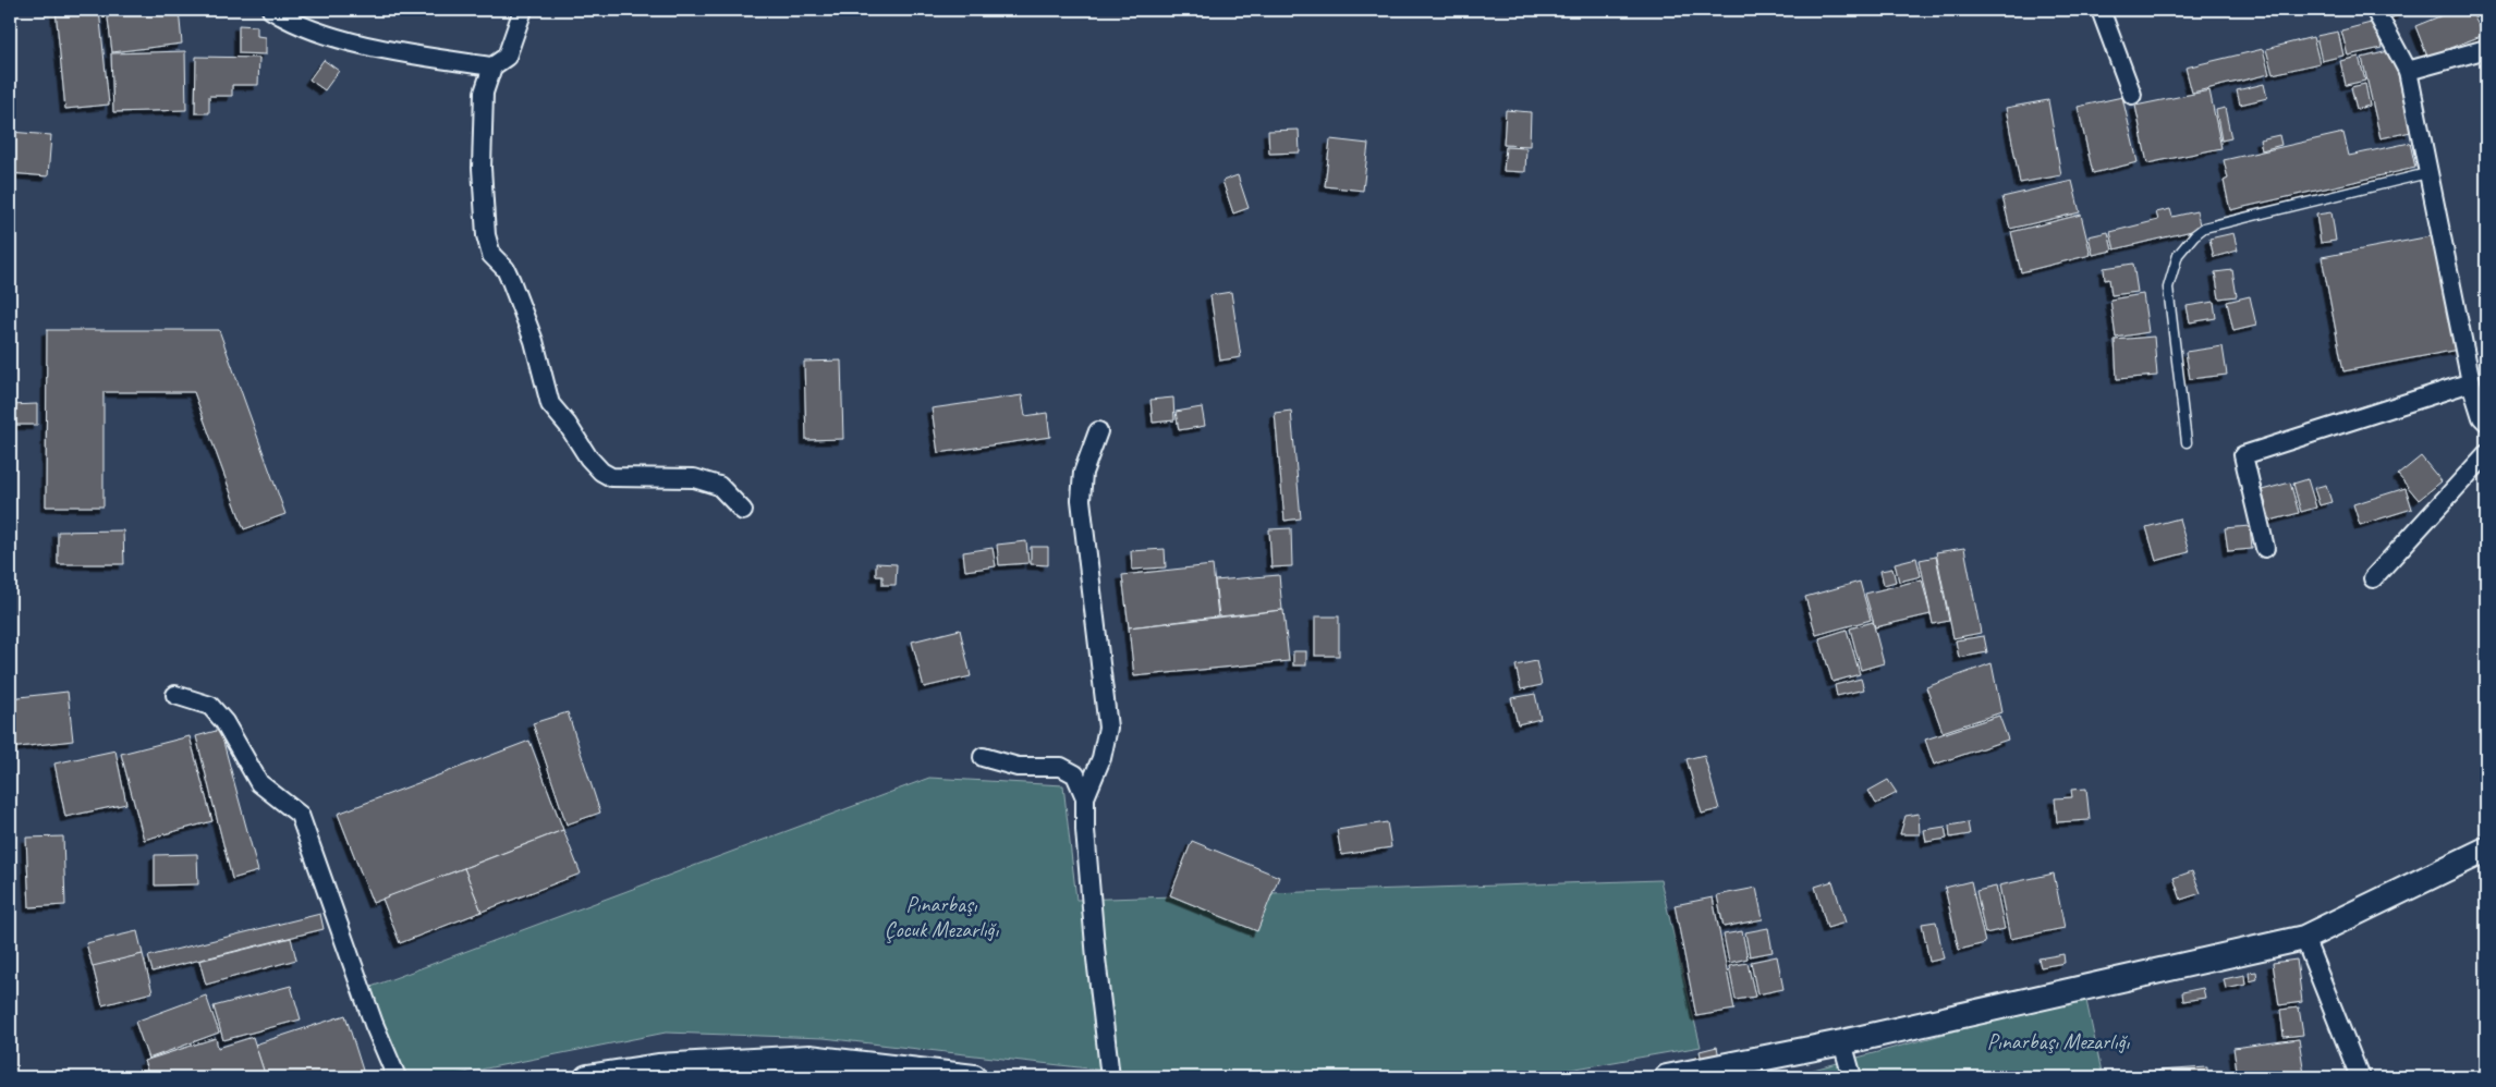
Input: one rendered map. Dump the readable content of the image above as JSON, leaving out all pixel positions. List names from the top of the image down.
{
  "parks": ["Pınarbaşı Çocuk Mezarlığı", "Pınarbaşı Mezarlığı"]
}
